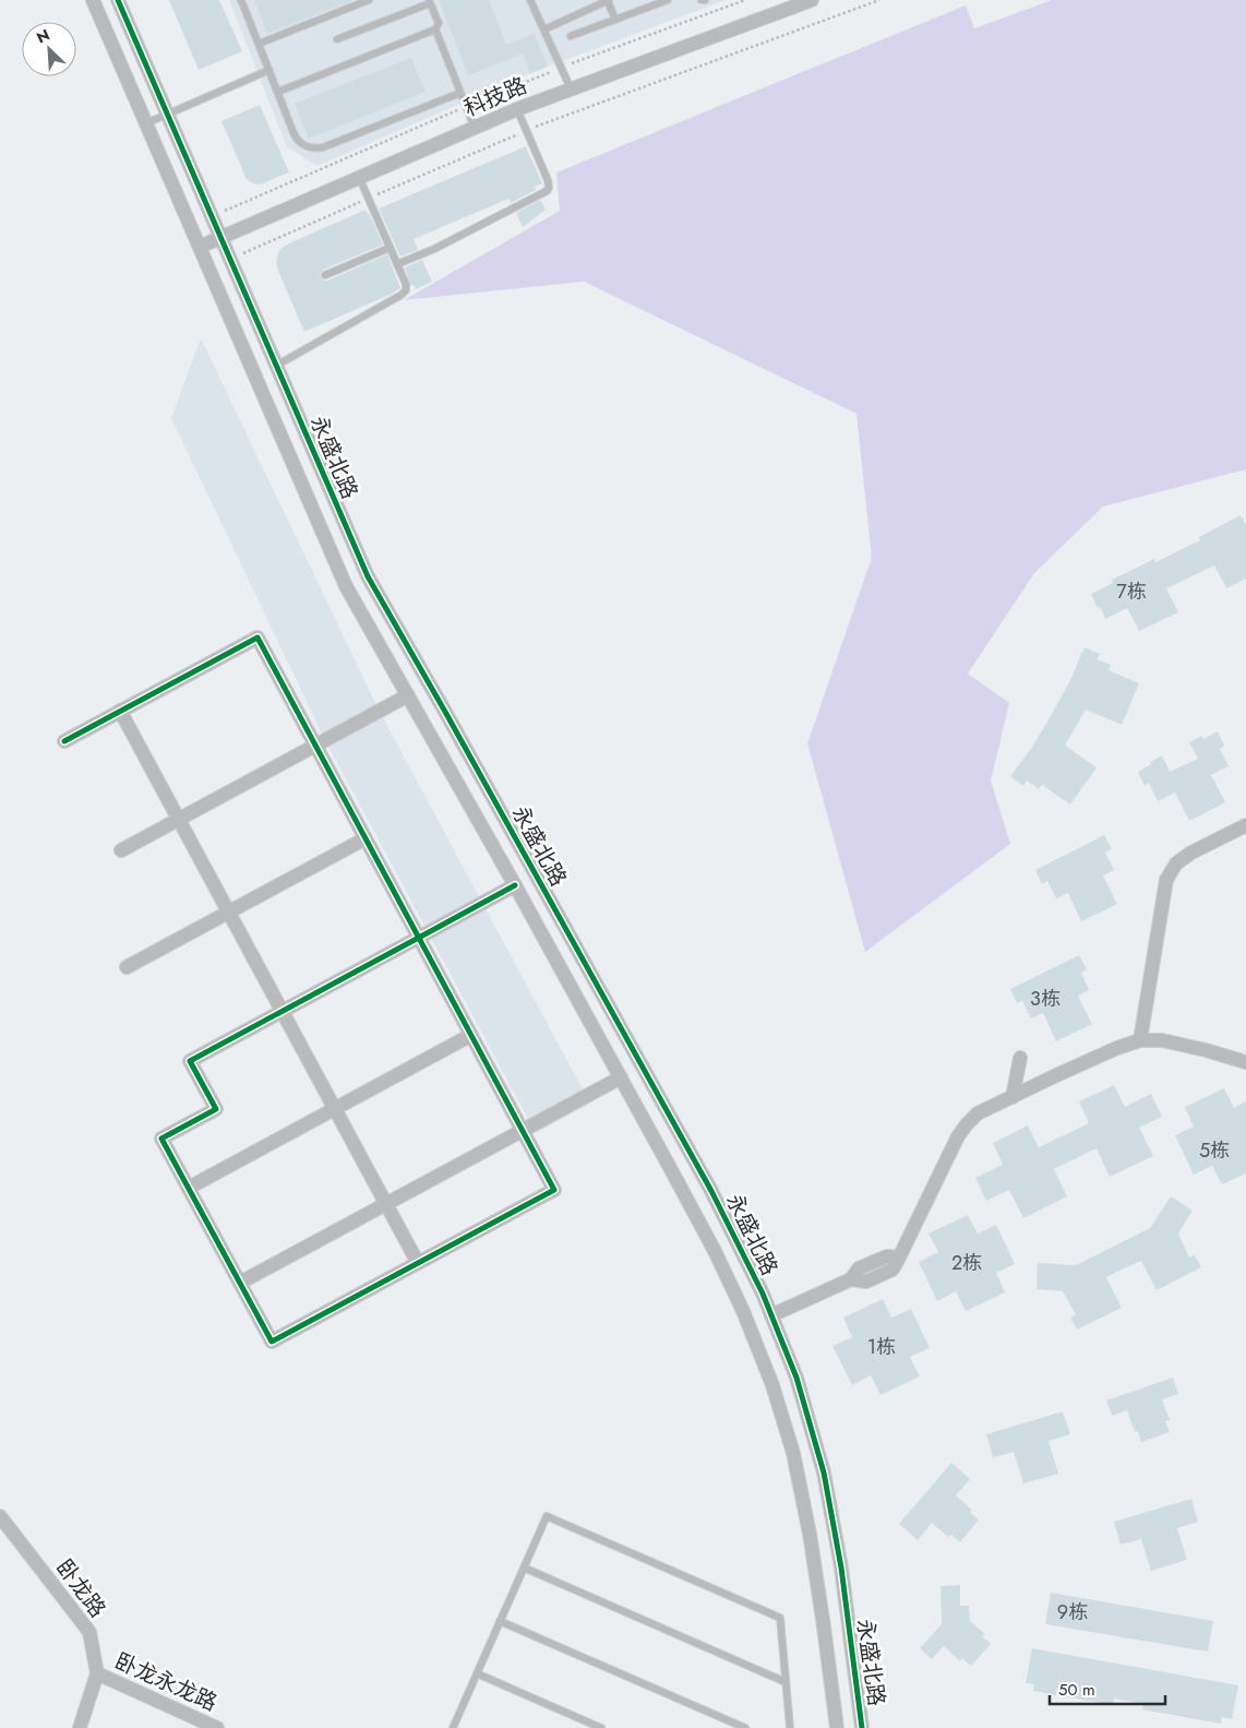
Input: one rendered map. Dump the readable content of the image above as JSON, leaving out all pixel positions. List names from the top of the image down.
{
  "streets": {
    "street": [
      "科技路",
      "永盛北路",
      "卧龙路",
      "卧龙永龙路"
    ]
  },
  "crossings": [
    ["科技路", "永盛北路"],
    ["卧龙路", "卧龙永龙路"]
  ],
  "house_numbers": [
    "7栋",
    "3栋",
    "5栋",
    "2栋",
    "1栋",
    "9栋"
  ],
  "scale_bar": "50 m",
  "north": "top left"
}
